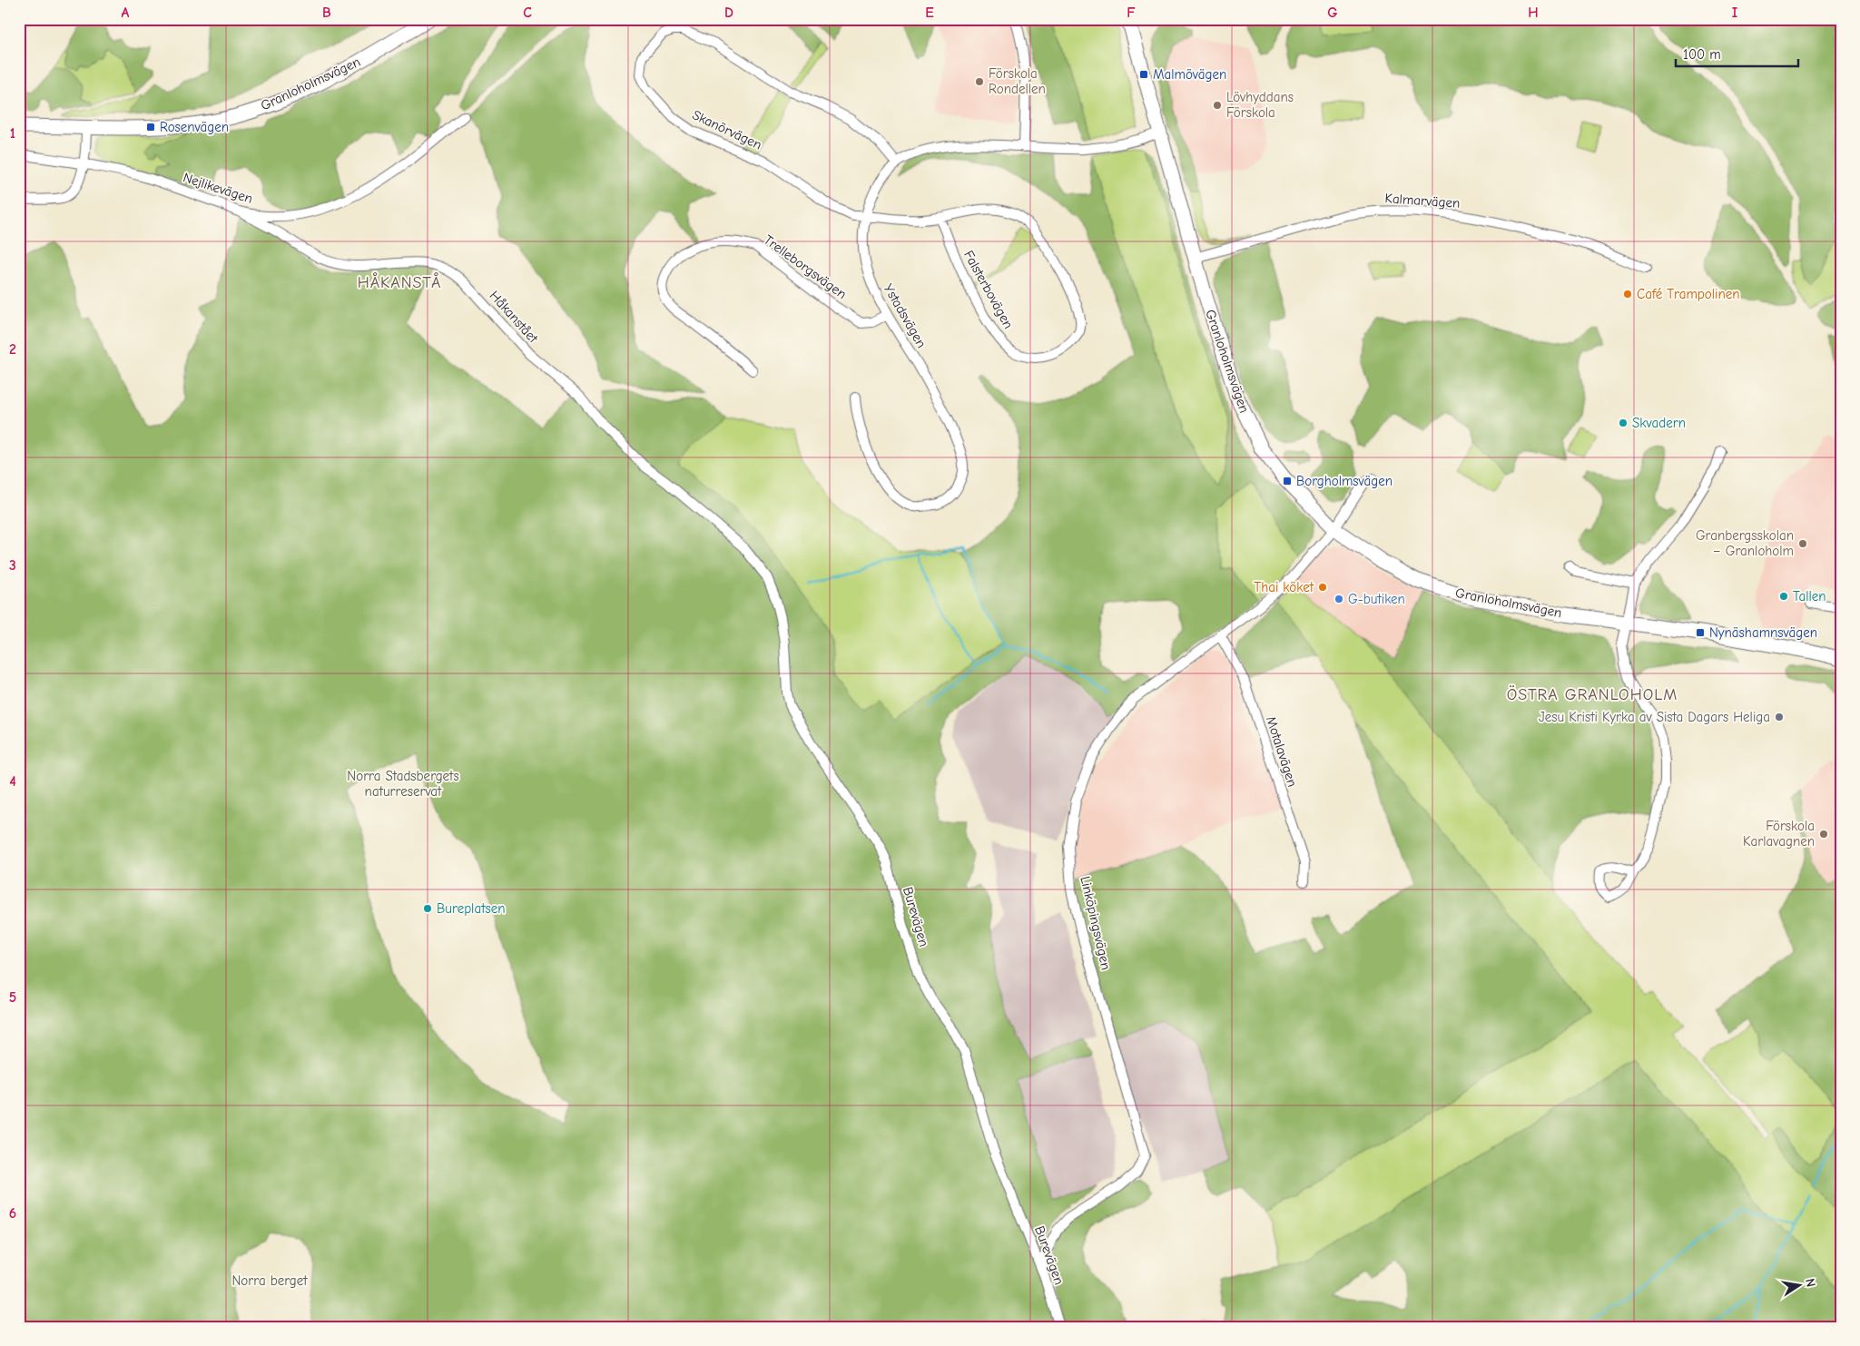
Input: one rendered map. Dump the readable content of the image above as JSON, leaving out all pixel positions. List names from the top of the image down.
{
  "streets": {
    "street": [
      "Granloholmsvägen",
      "Skanörvägen",
      "Nejlikevägen",
      "Kalmarvägen",
      "Trelleborgsvägen",
      "Falsterbovägen",
      "Ystadsvägen",
      "Håkanstået",
      "Motalavägen",
      "Burevägen",
      "Linköpingsvägen"
    ]
  },
  "crossings": [
    ["Granloholmsvägen", "Kalmarvägen"],
    ["Granloholmsvägen", "Ystadsvägen"],
    ["Granloholmsvägen", "Linköpingsvägen"],
    ["Skanörvägen", "Falsterbovägen"],
    ["Skanörvägen", "Ystadsvägen"],
    ["Nejlikevägen", "Håkanstået"],
    ["Trelleborgsvägen", "Ystadsvägen"],
    ["Falsterbovägen", "Ystadsvägen"],
    ["Håkanstået", "Burevägen"],
    ["Motalavägen", "Linköpingsvägen"],
    ["Burevägen", "Linköpingsvägen"]
  ],
  "districts": ["HÅKANSTÅ", "ÖSTRA GRANLOHOLM"],
  "parks": ["Norra Stadsbergets naturreservat", "Norra berget"],
  "places": {
    "transit": [
      "Malmövägen",
      "Rosenvägen",
      "Borgholmsvägen",
      "Nynäshamnsvägen"
    ],
    "other": [
      "Förskola Rondellen",
      "Lövhyddans Förskola",
      "Café Trampolinen",
      "Skvadern",
      "Granbergsskolan – Granloholm",
      "Thai köket",
      "Tallen",
      "G-butiken",
      "Jesu Kristi Kyrka av Sista Dagars Heliga",
      "Förskola Karlavagnen",
      "Bureplatsen"
    ]
  },
  "scale_bar": "100 m",
  "north": "right",
  "grid": {
    "columns": [
      "A",
      "B",
      "C",
      "D",
      "E",
      "F",
      "G",
      "H",
      "I"
    ],
    "rows": [
      "1",
      "2",
      "3",
      "4",
      "5",
      "6"
    ]
  }
}
